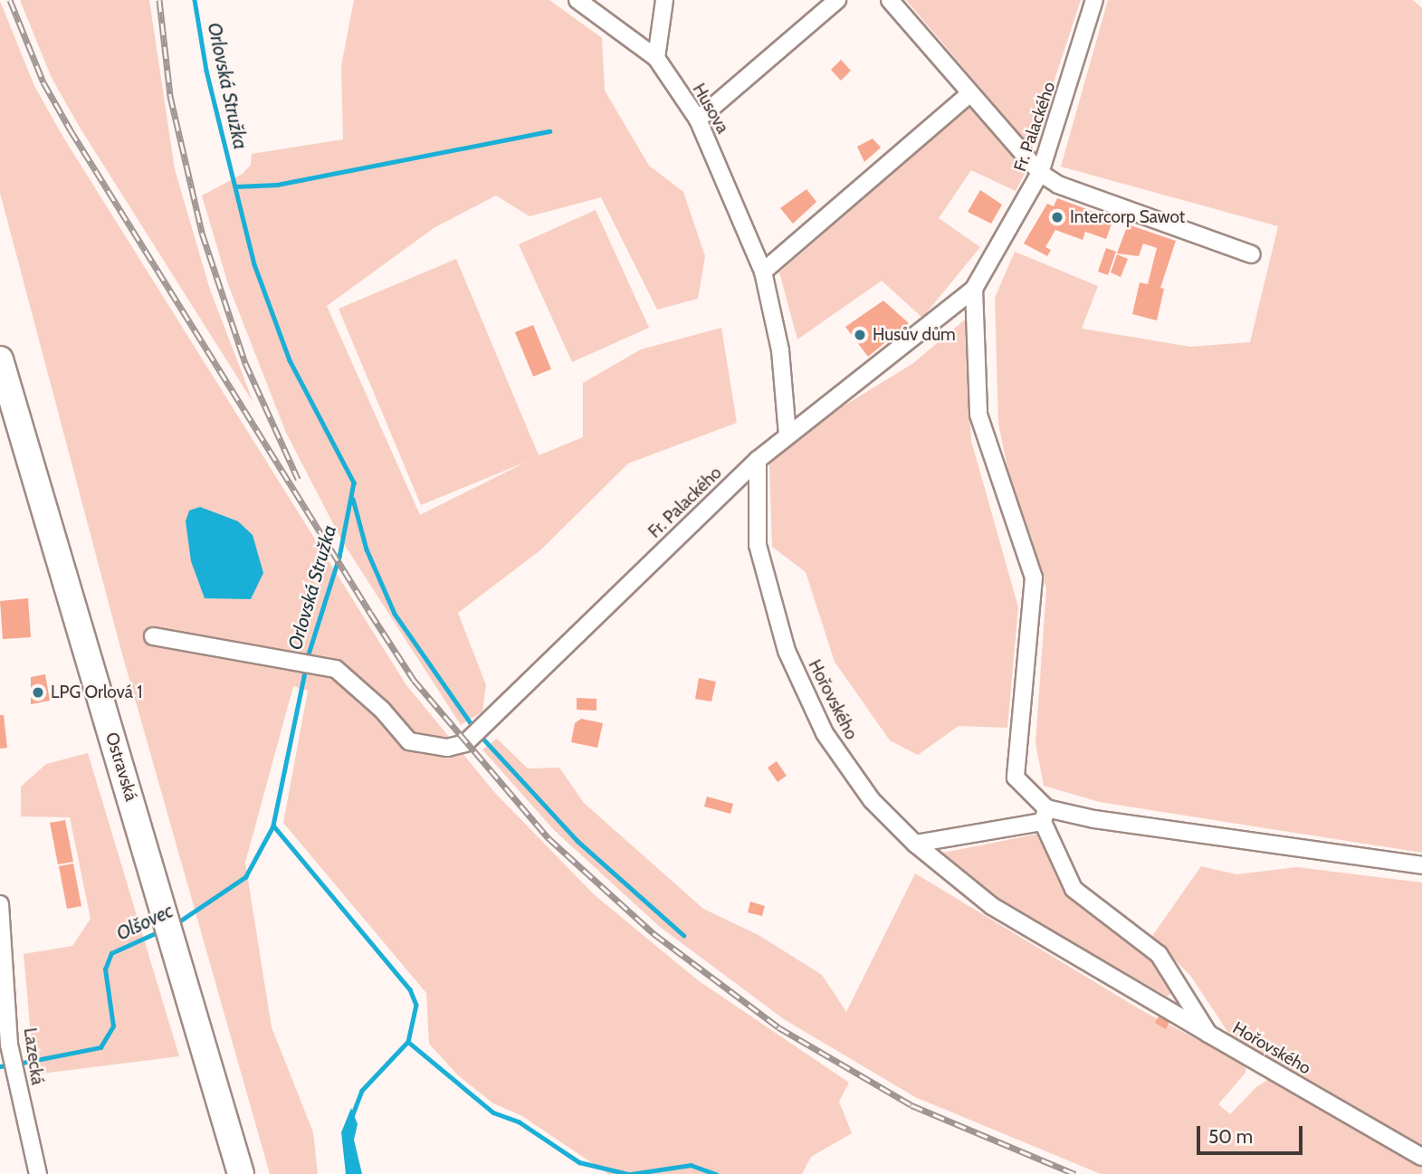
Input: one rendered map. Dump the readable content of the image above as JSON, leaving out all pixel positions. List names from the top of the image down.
{
  "streets": {
    "main road": ["Ostravská"],
    "street": [
      "Husova",
      "Fr. Palackého",
      "Hořovského",
      "Lazecká"
    ]
  },
  "crossings": [
    ["Husova", "Fr. Palackého"],
    ["Fr. Palackého", "Hořovského"]
  ],
  "water": ["Orlovská Stružka", "Olšovec"],
  "places": ["Intercorp Sawot", "Husův dům", "LPG Orlová 1"],
  "scale_bar": "50 m"
}
